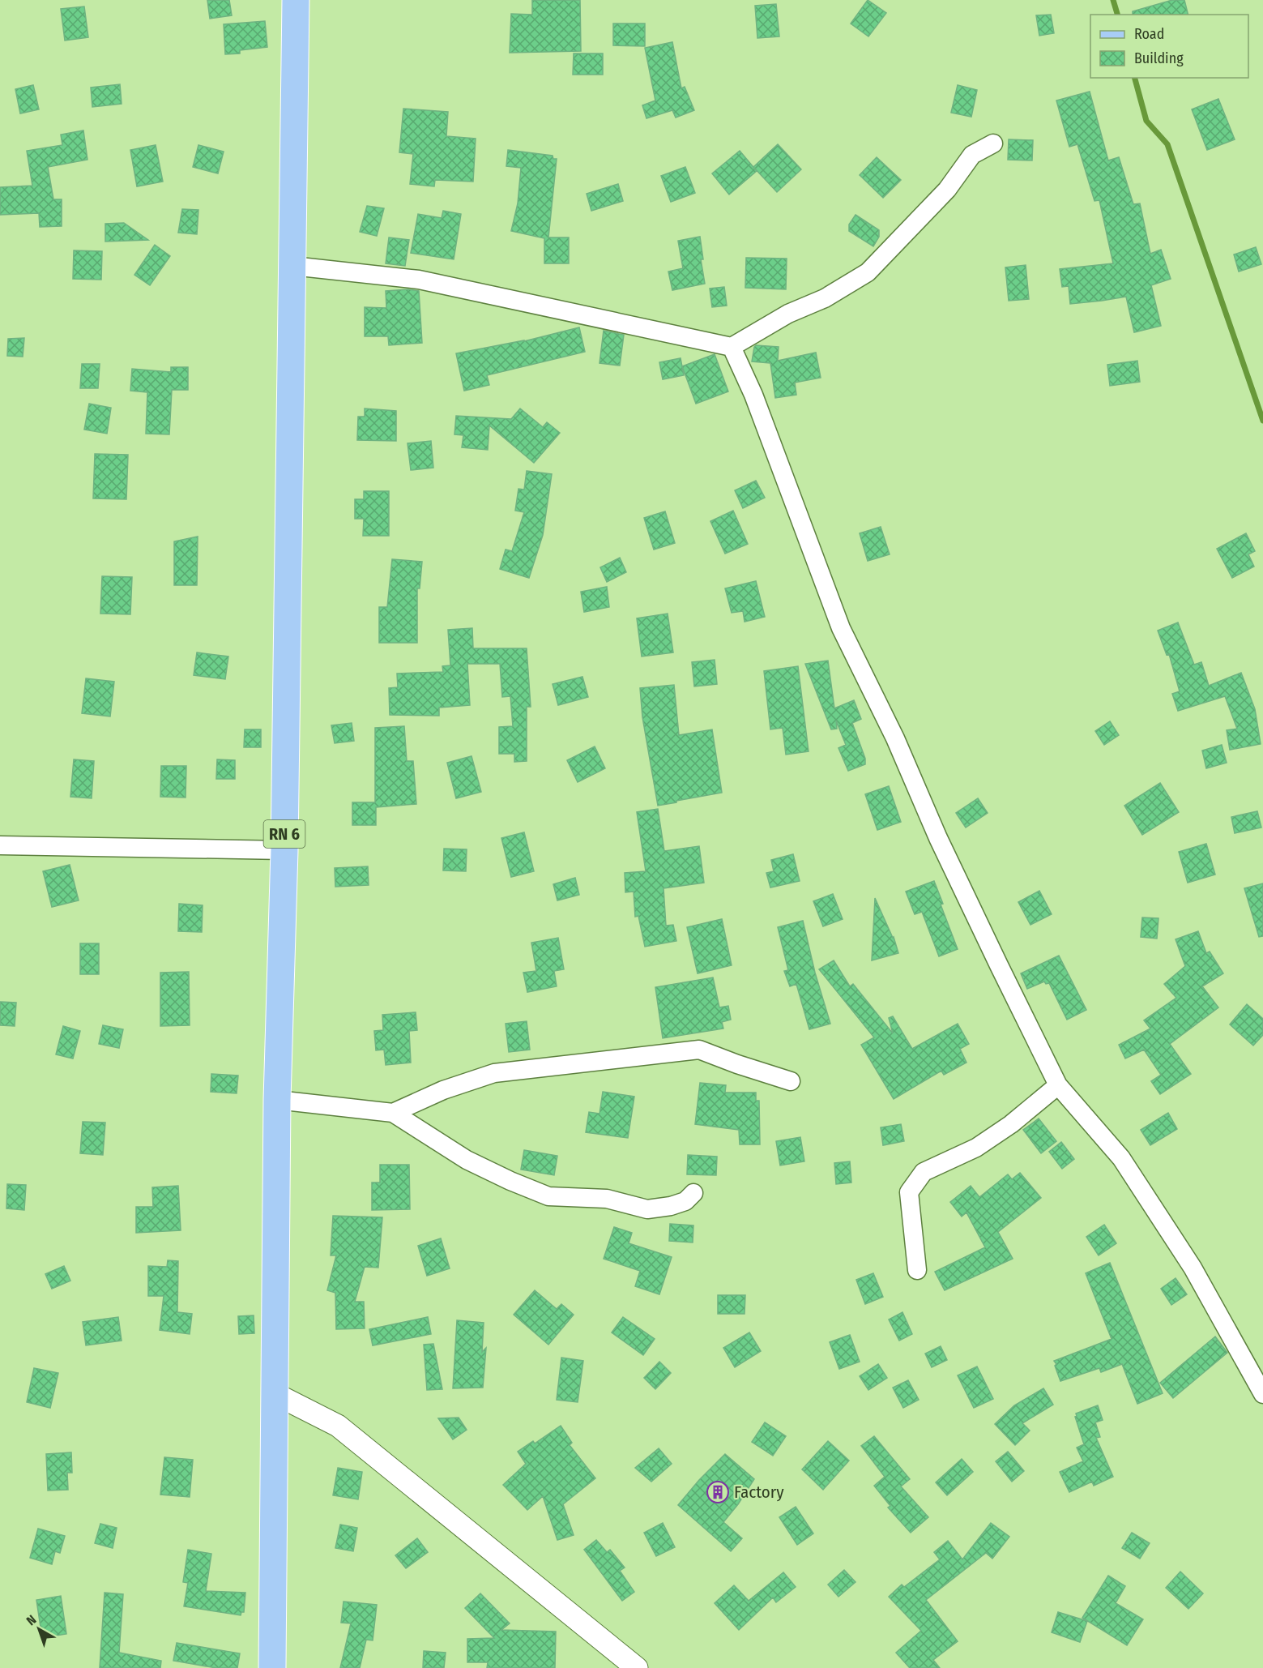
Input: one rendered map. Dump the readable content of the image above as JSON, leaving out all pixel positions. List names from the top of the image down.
{
  "streets": {
    "main road": ["RN 6"]
  },
  "places": {
    "building": ["Factory"]
  },
  "legend": ["Road", "Building"],
  "north": "top left"
}
